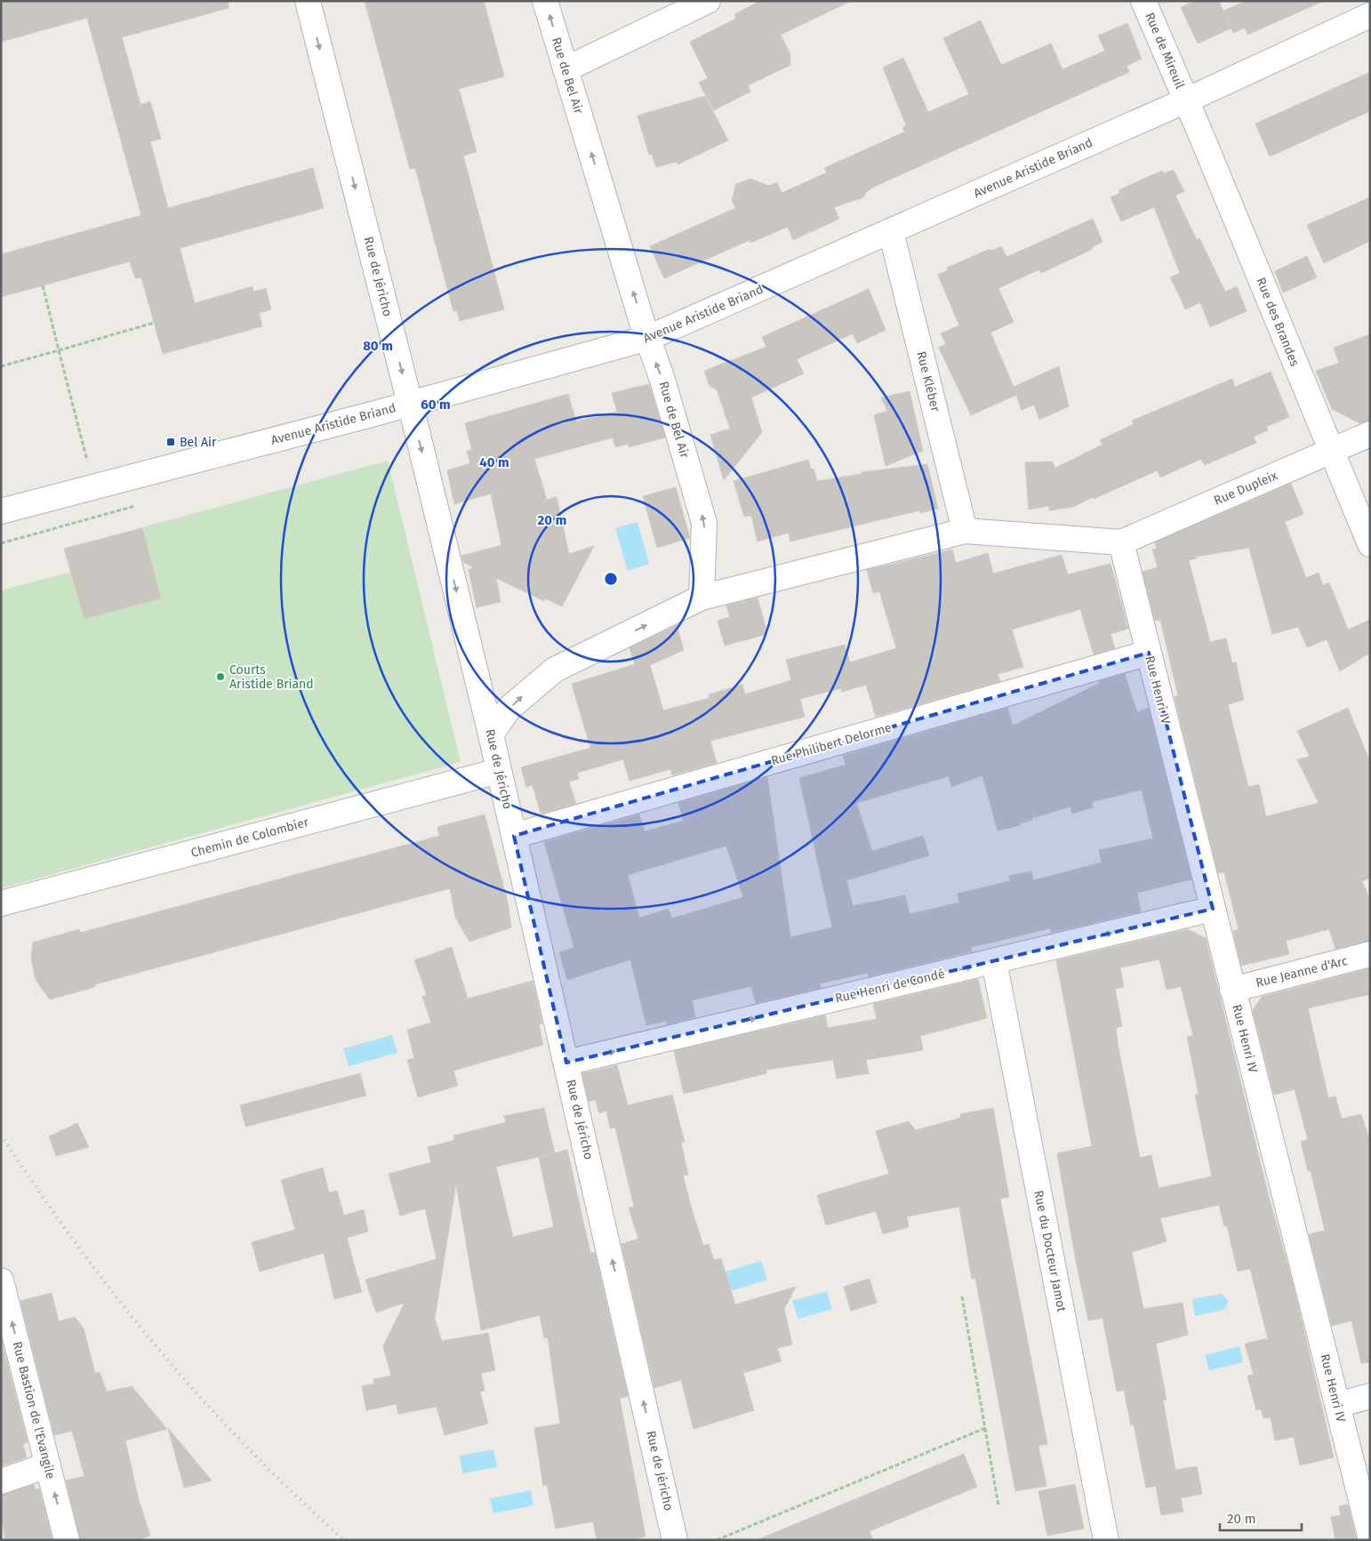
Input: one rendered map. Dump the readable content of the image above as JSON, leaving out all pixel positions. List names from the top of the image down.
{
  "streets": {
    "street": [
      "Rue de Mireuil",
      "Rue de Bel Air",
      "Avenue Aristide Briand",
      "Rue de Jéricho",
      "Rue des Brandes",
      "Rue Kléber",
      "Rue Dupleix",
      "Rue Henri IV",
      "Rue Philibert Delorme",
      "Chemin de Colombier",
      "Rue Jeanne d'Arc",
      "Rue Henri de Condé",
      "Rue du Docteur Jamot",
      "Rue Bastion de l'Evangile"
    ]
  },
  "crossings": [
    ["Rue de Mireuil", "Avenue Aristide Briand"],
    ["Rue de Mireuil", "Rue des Brandes"],
    ["Rue de Bel Air", "Avenue Aristide Briand"],
    ["Avenue Aristide Briand", "Rue de Jéricho"],
    ["Avenue Aristide Briand", "Rue des Brandes"],
    ["Avenue Aristide Briand", "Rue Kléber"],
    ["Rue de Jéricho", "Rue Philibert Delorme"],
    ["Rue de Jéricho", "Chemin de Colombier"],
    ["Rue de Jéricho", "Rue Henri de Condé"],
    ["Rue des Brandes", "Rue Dupleix"],
    ["Rue Dupleix", "Rue Henri IV"],
    ["Rue Henri IV", "Rue Philibert Delorme"],
    ["Rue Henri IV", "Rue Jeanne d'Arc"],
    ["Rue Henri IV", "Rue Henri de Condé"],
    ["Rue Henri de Condé", "Rue du Docteur Jamot"]
  ],
  "one_way": ["Rue de Bel Air", "Rue Henri de Condé", "Rue Bastion de l'Evangile"],
  "places": {
    "transit": ["Bel Air"],
    "other": ["Courts Aristide Briand"]
  },
  "scale_bar": "20 m",
  "rings": [
    "80 m",
    "60 m",
    "40 m",
    "20 m"
  ]
}
